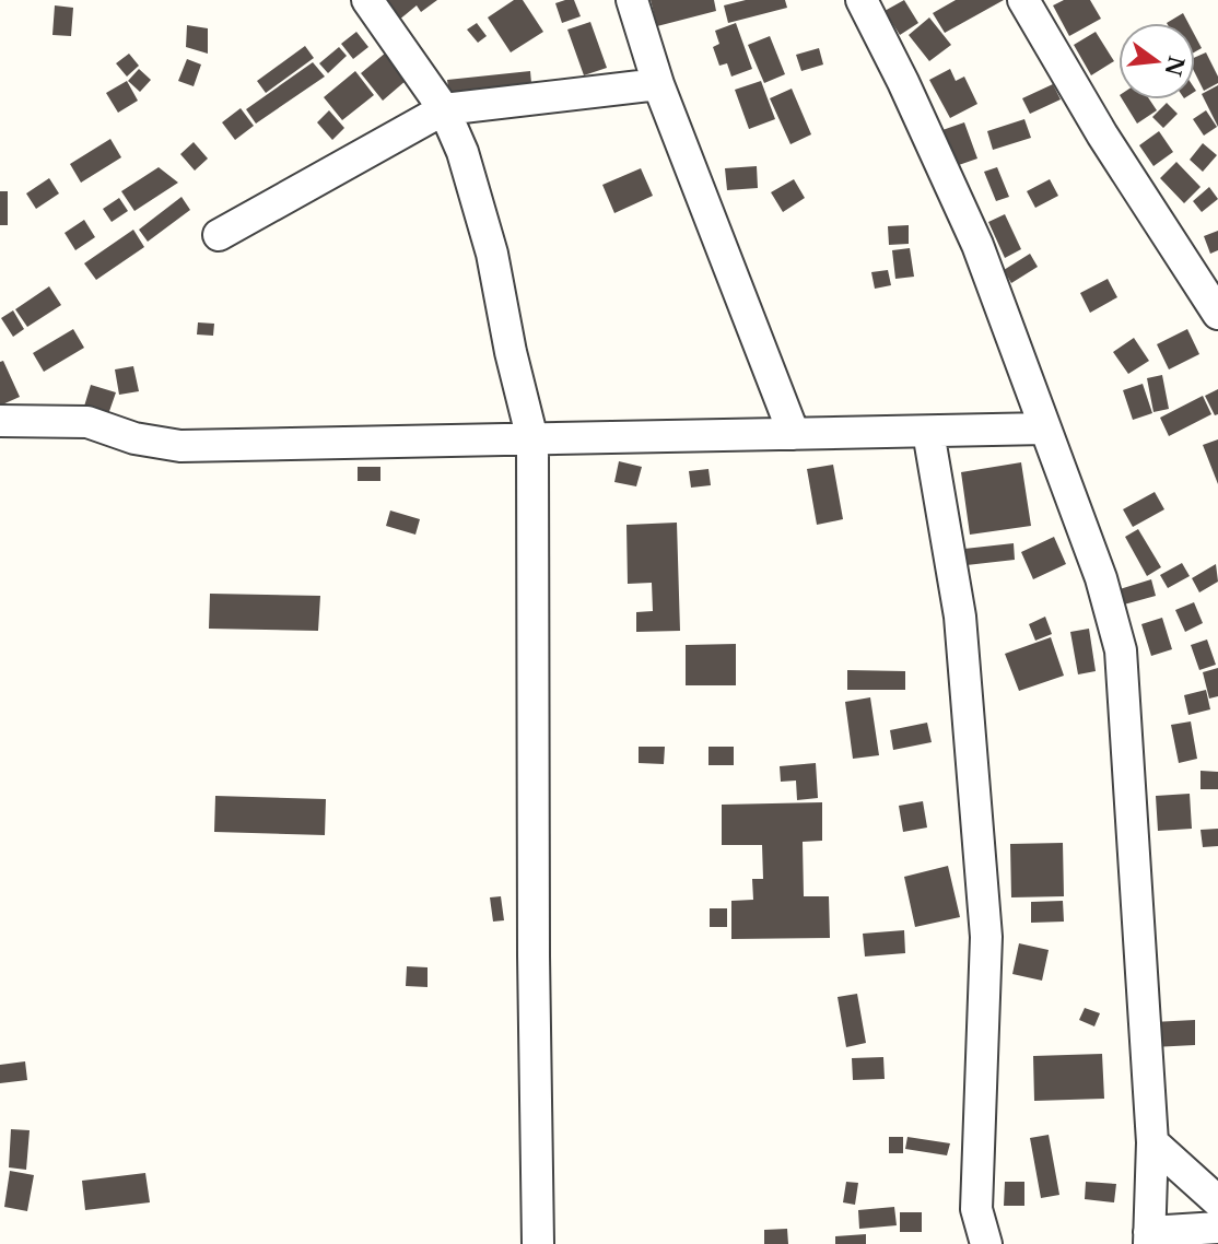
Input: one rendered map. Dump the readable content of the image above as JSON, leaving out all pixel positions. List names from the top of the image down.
{
  "north": "right"
}
